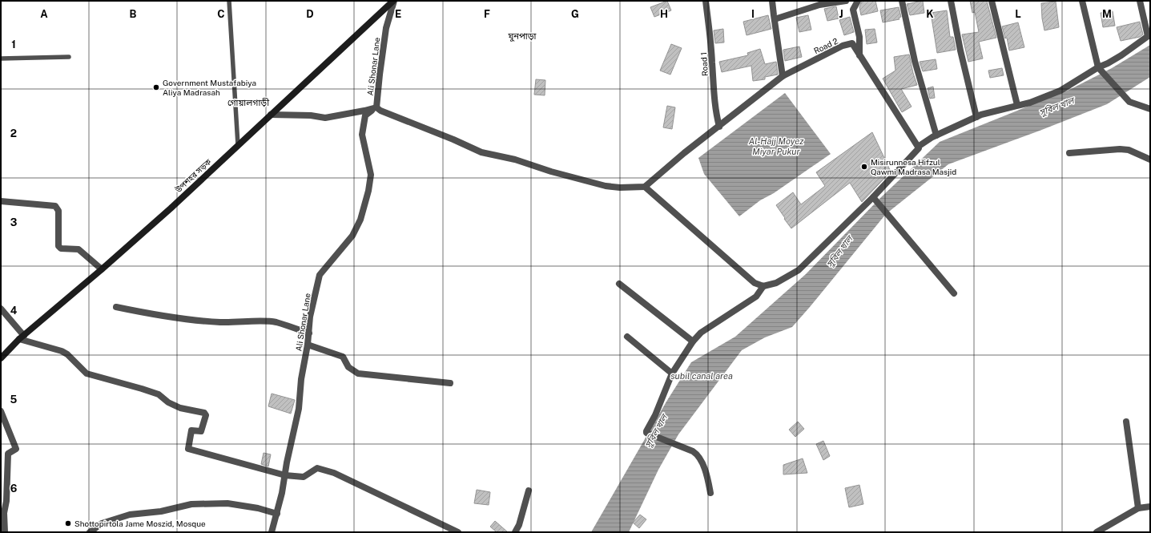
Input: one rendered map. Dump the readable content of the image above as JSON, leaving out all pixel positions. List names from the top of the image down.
{
  "streets": {
    "main road": ["উপশহর সড়ক"],
    "street": ["Road 2", "Road 1", "Ali Shonar Lane"]
  },
  "crossings": [
    ["Ali Shonar Lane", "উপশহর সড়ক"]
  ],
  "districts": ["ঘুনপাড়া", "গোয়ালগাড়ী"],
  "water": ["সুবিল খাল", "Al-Hajj Moyez Miyar Pukur", "subil canal area"],
  "places": ["Government Mustafabiya Aliya Madrasah", "Misirunnesa Hifzul Qawmi Madrasa Masjid", "Shottopirtola Jame Moszid, Mosque"],
  "grid": {
    "columns": [
      "A",
      "B",
      "C",
      "D",
      "E",
      "F",
      "G",
      "H",
      "I",
      "J",
      "K",
      "L",
      "M"
    ],
    "rows": [
      "1",
      "2",
      "3",
      "4",
      "5",
      "6"
    ]
  }
}
